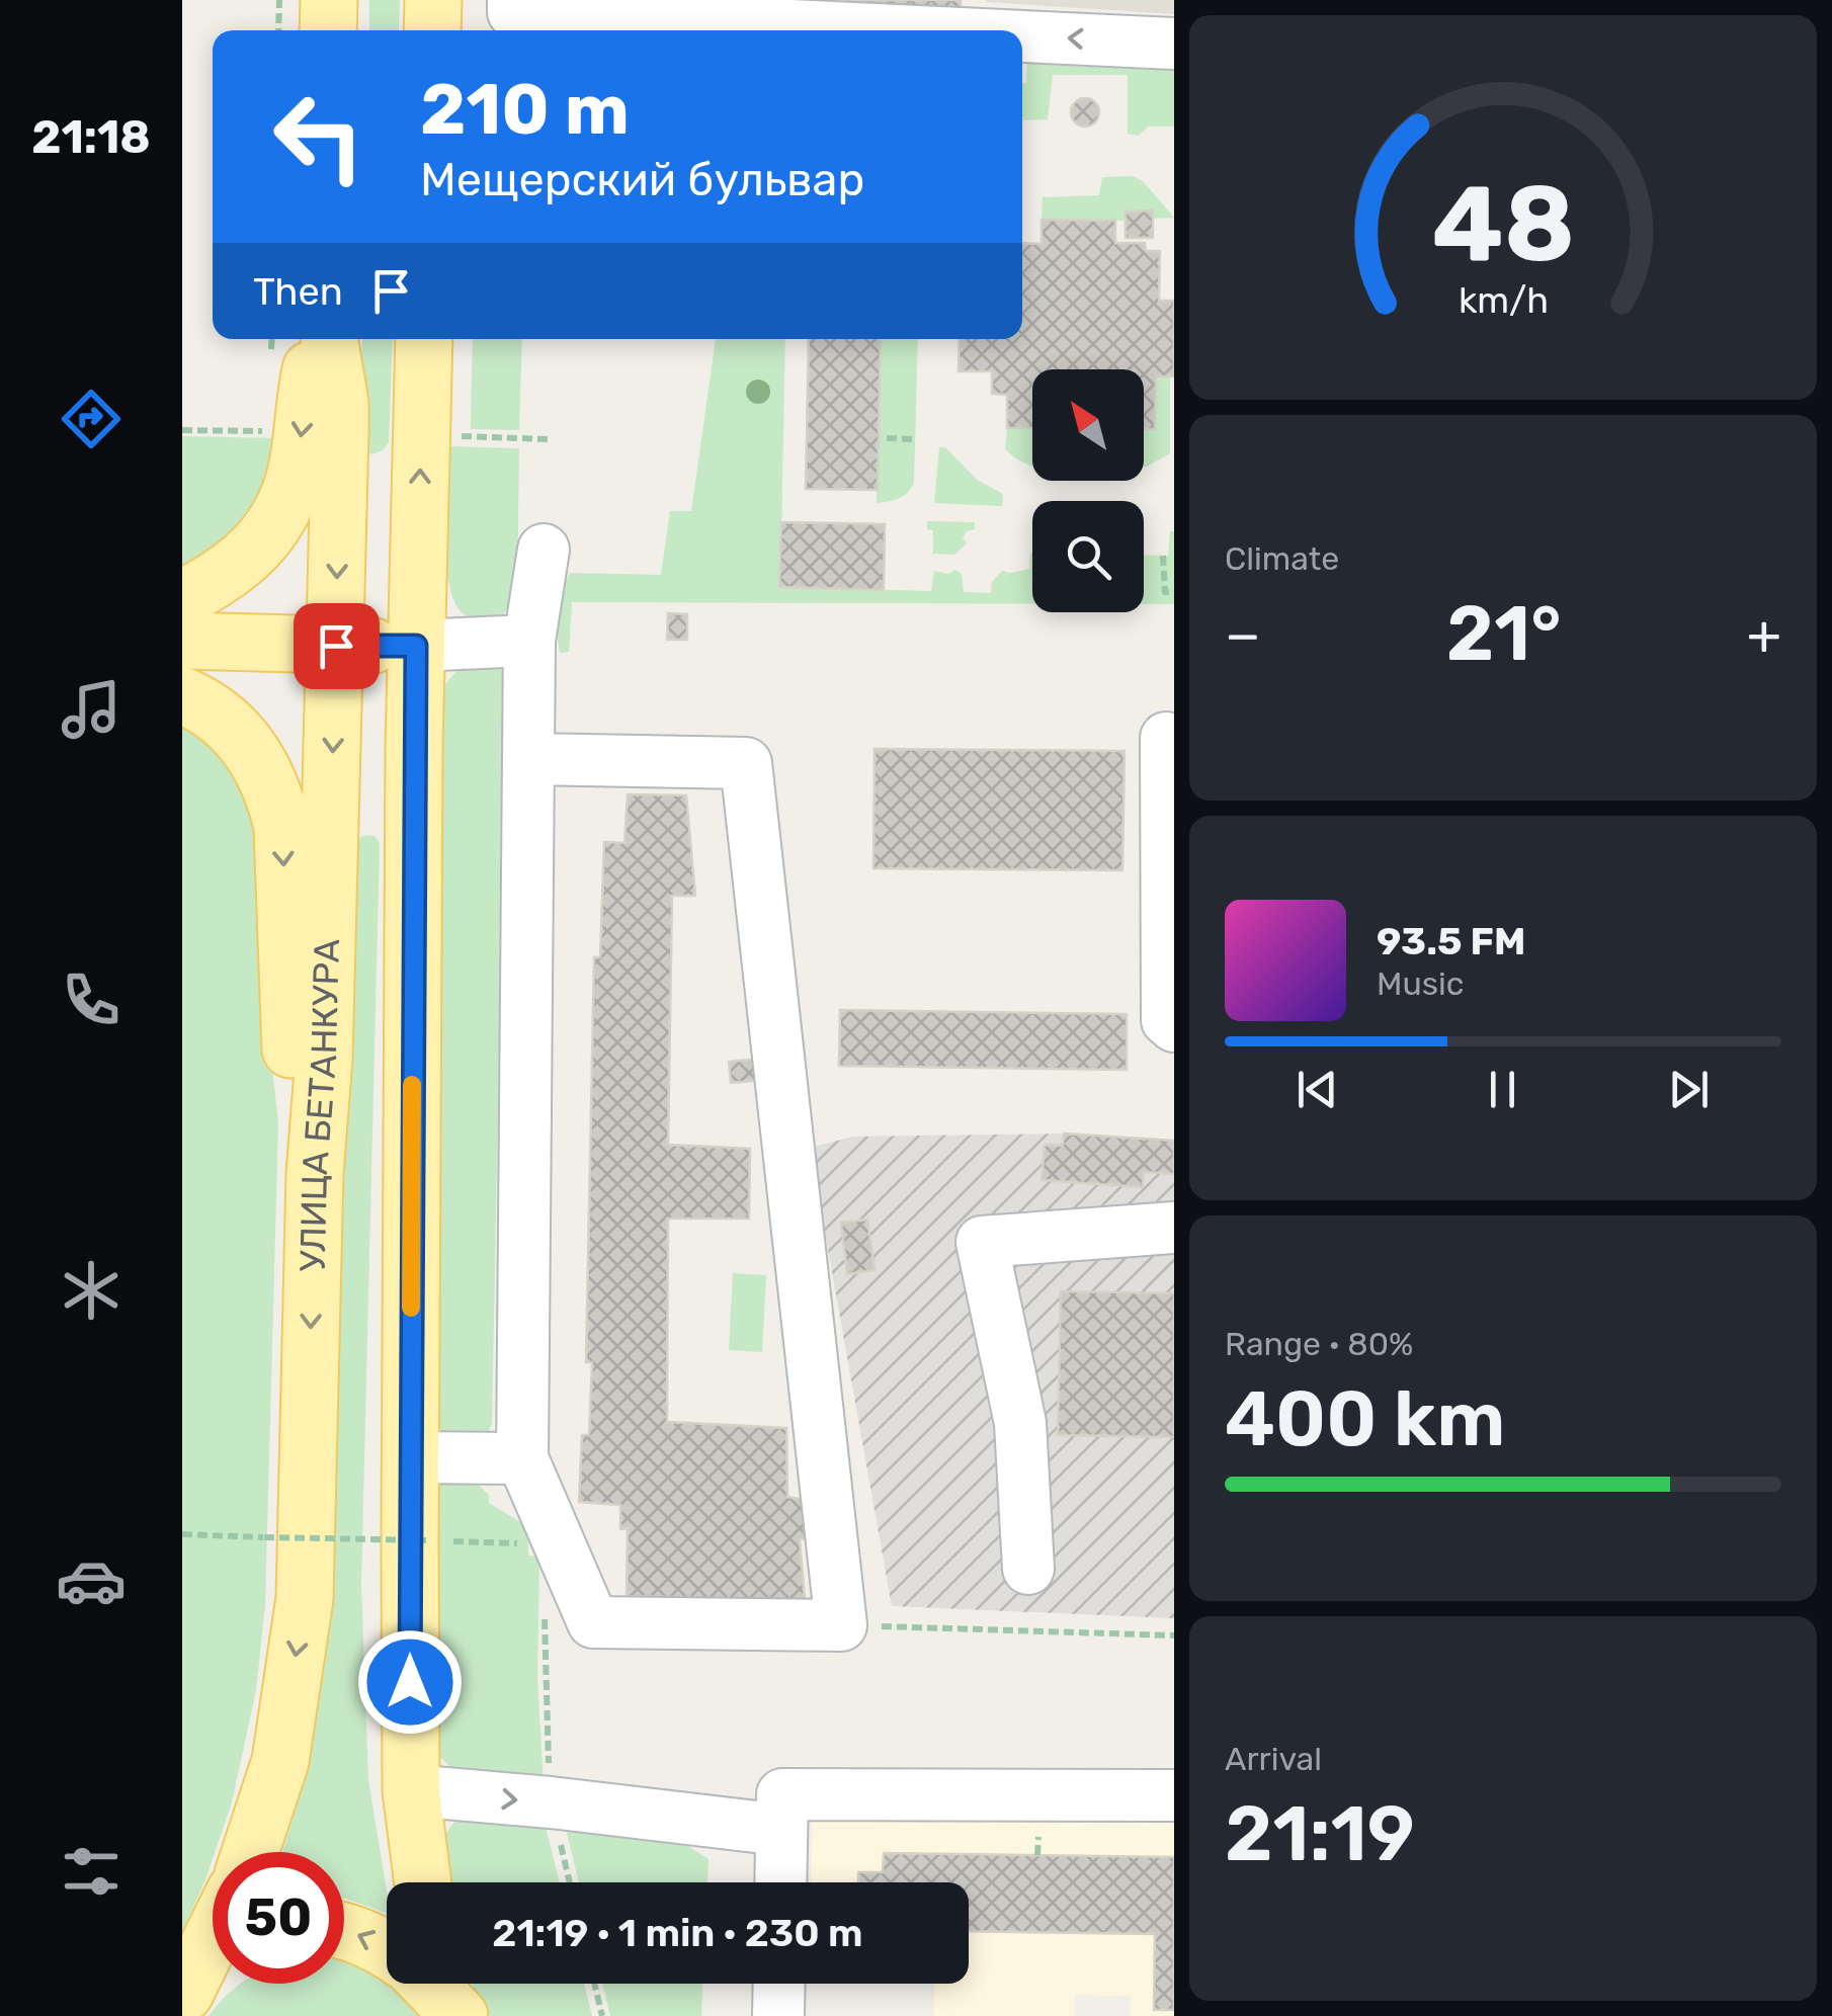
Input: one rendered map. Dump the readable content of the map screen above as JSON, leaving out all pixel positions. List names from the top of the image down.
{
  "streets": {
    "main road": ["УЛИЦА БЕТАНКУРА"]
  },
  "north": "top left",
  "page": {
    "tabs": "21:18",
    "turn": ["210 m", "Мещерский бульвар"],
    "then": "Then",
    "tile": [
      "Climate",
      ["Range · 80%", "400 km"],
      ["Arrival", "21:19"]
    ],
    "heat": ["−", "21°", "+"],
    "song": ["93.5 FM", "Music"],
    "limit": "50",
    "trip": "21:19 · 1 min · 230 m",
    "gauge": ["48", "km/h"]
  }
}
